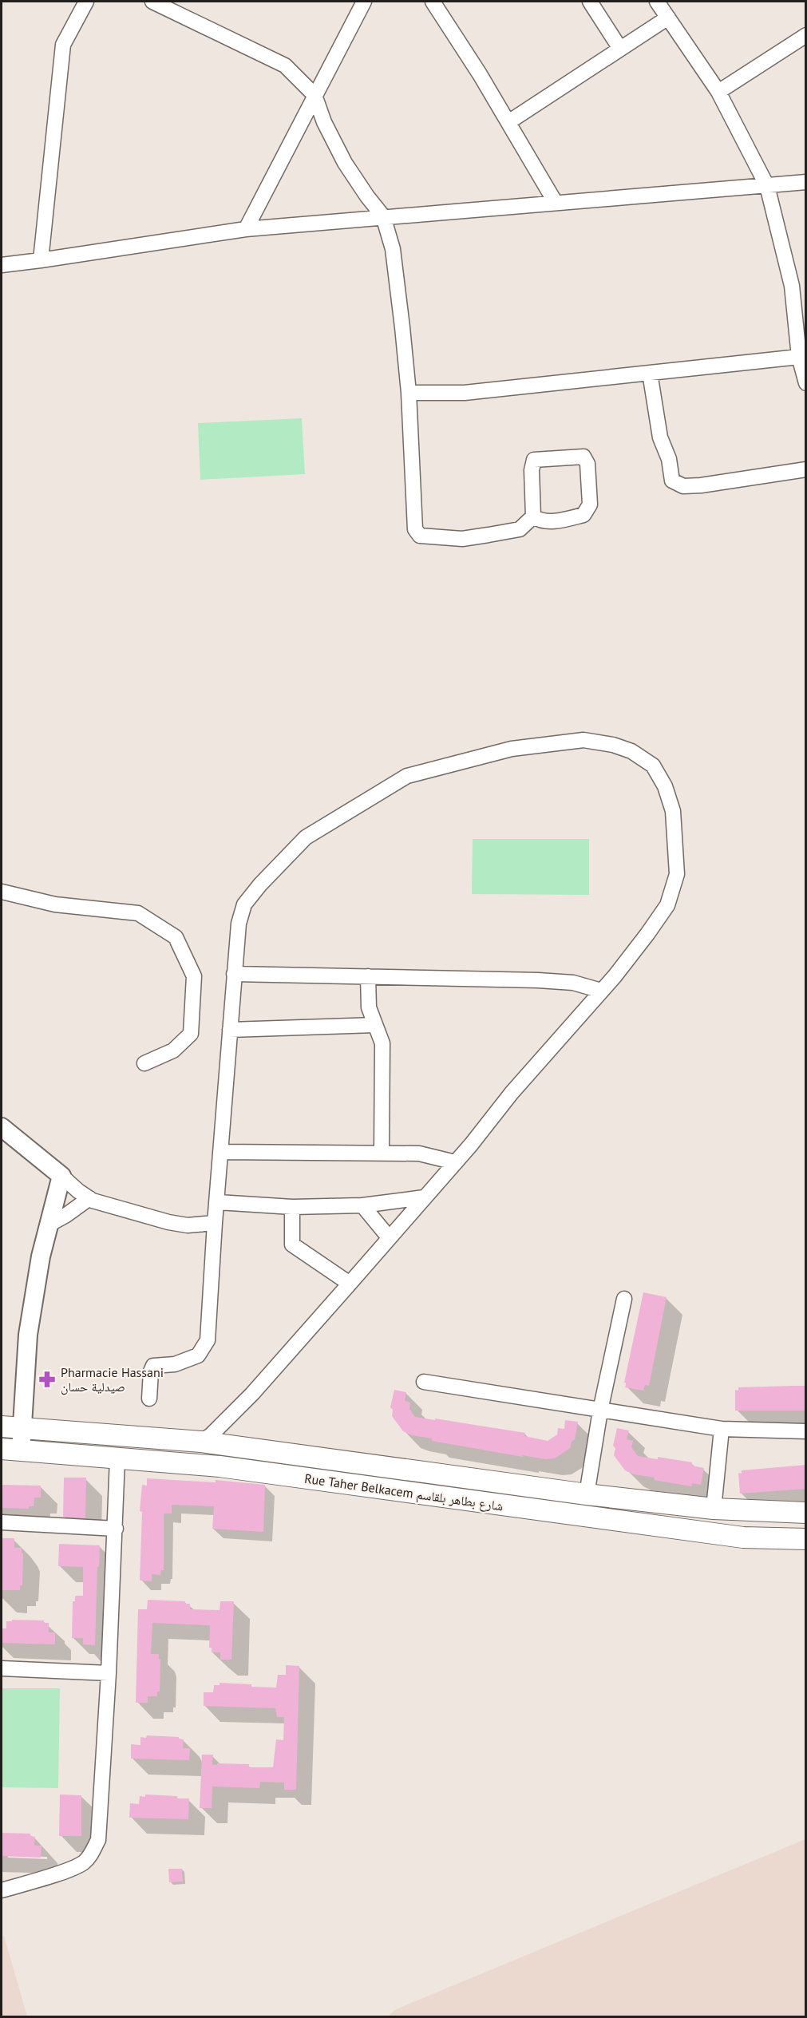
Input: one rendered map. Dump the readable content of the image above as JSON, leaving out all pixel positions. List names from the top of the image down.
{
  "streets": {
    "main road": ["Rue Taher Belkacem شارع بطاهر بلقاسم"]
  },
  "places": {
    "pharmacy": ["Pharmacie Hassani صيدلية حسان"]
  }
}
